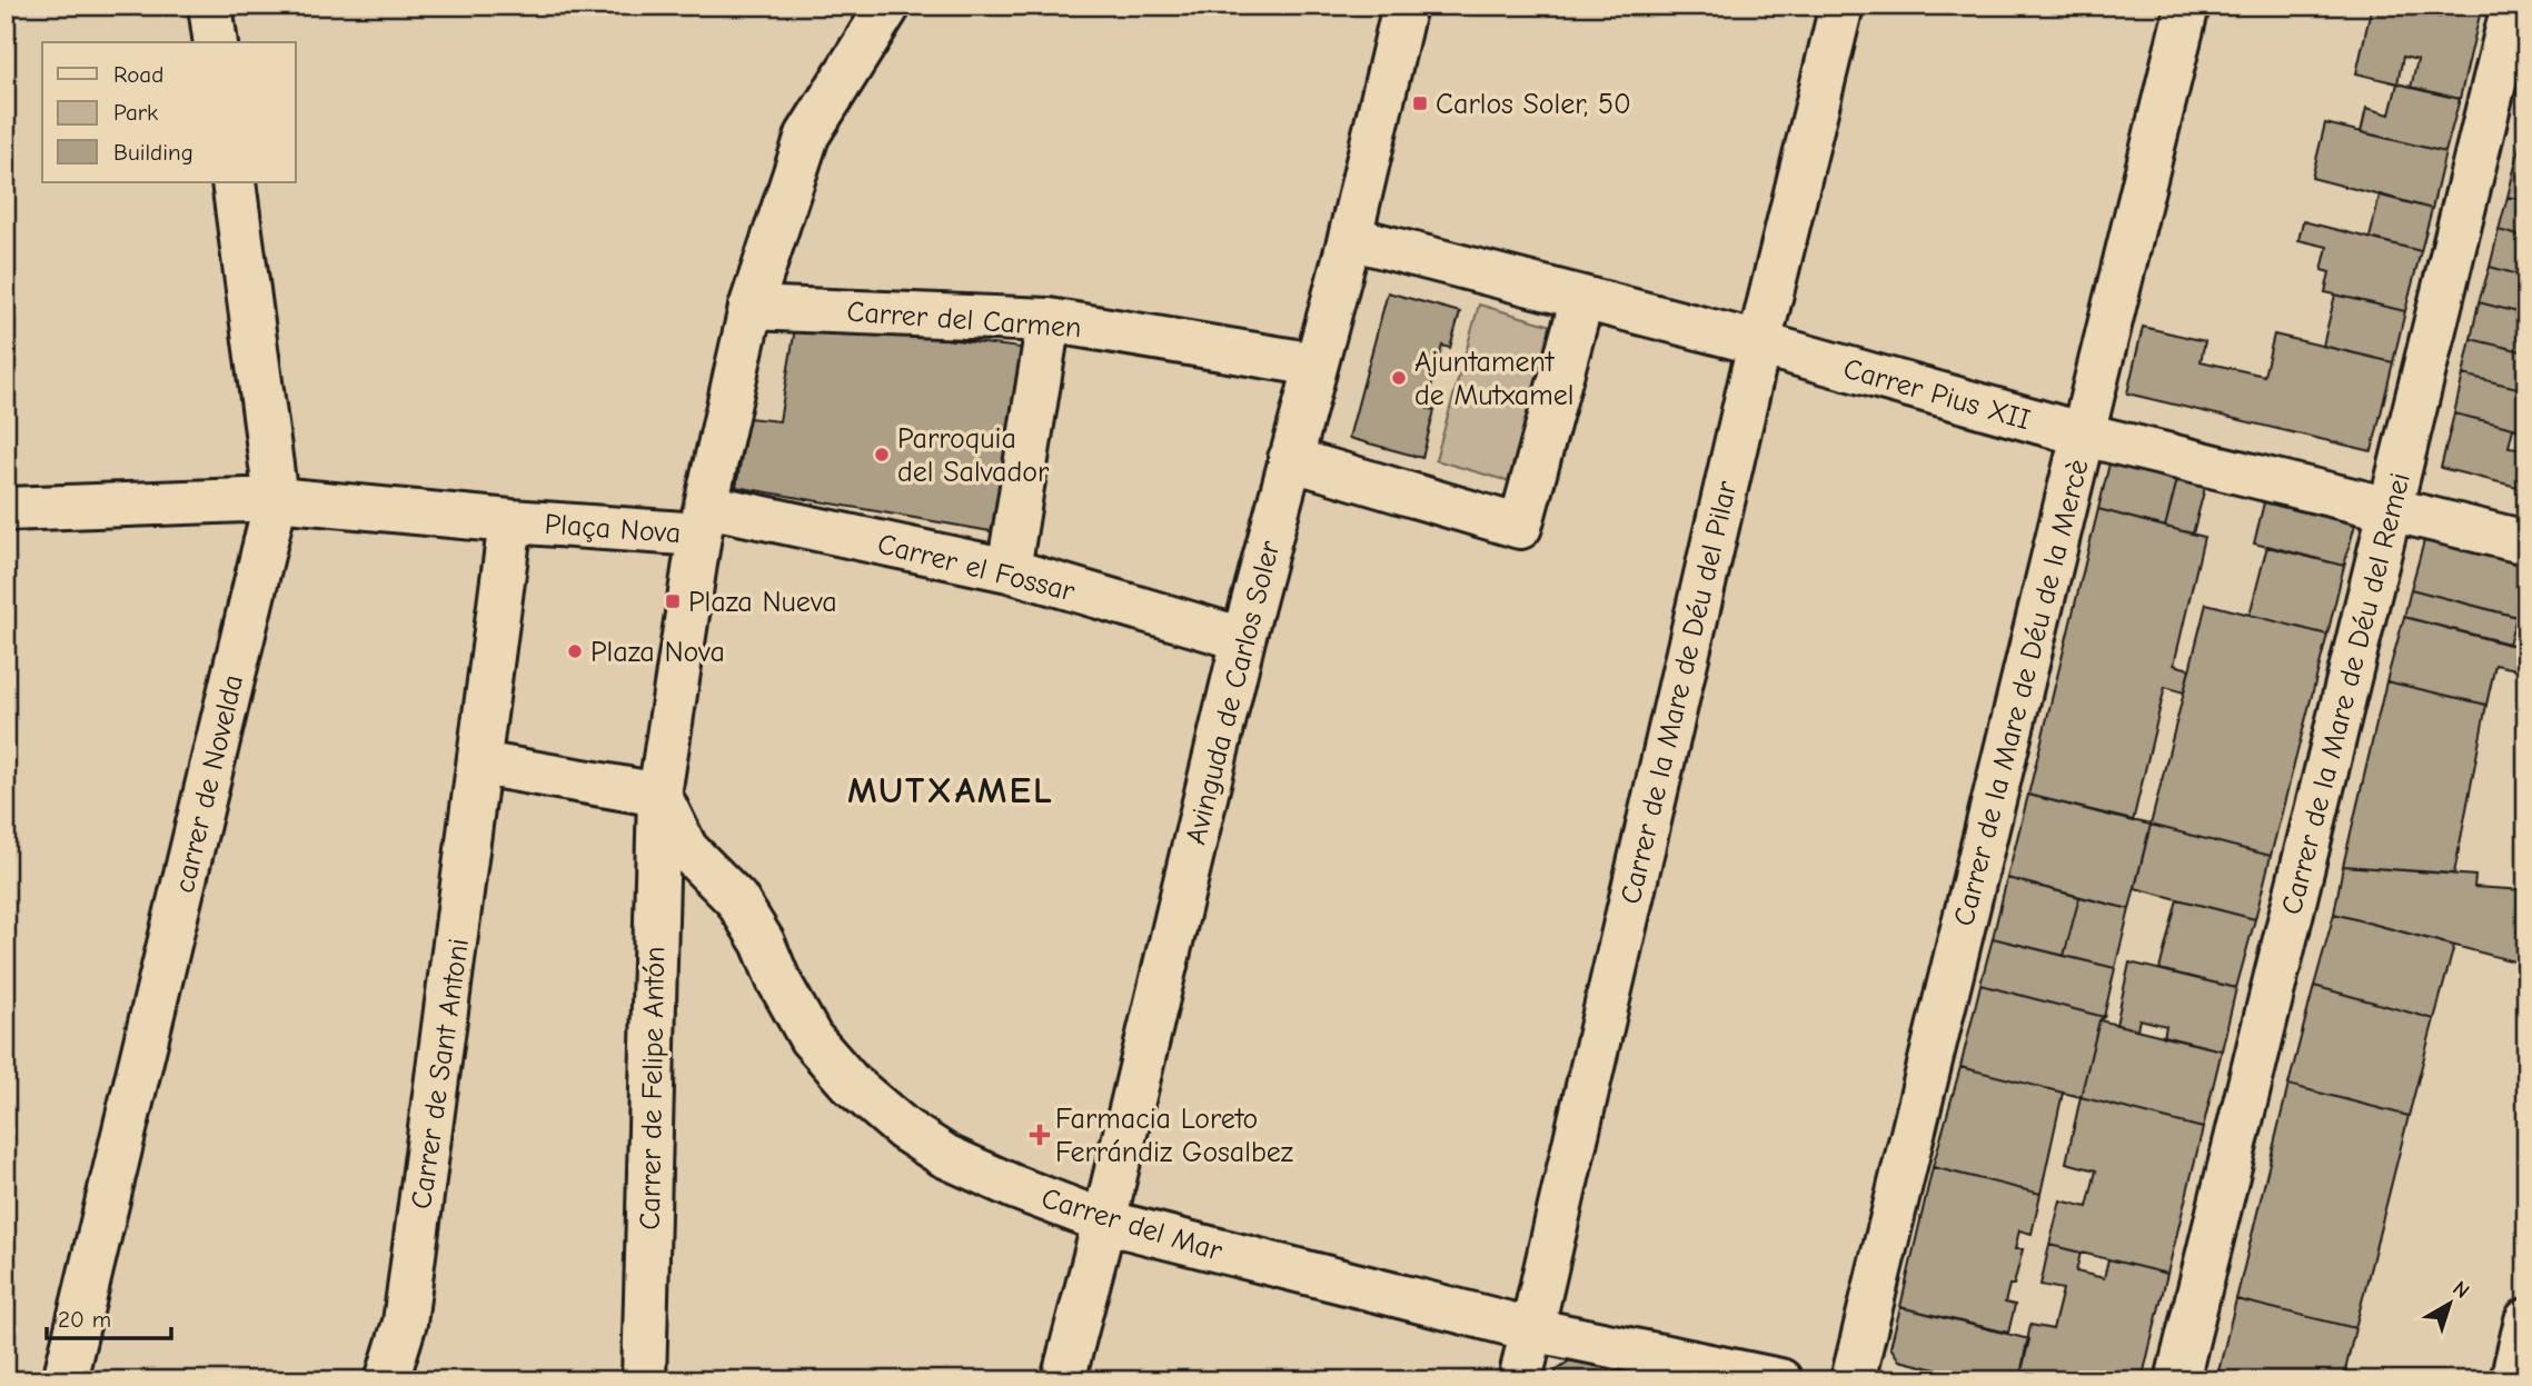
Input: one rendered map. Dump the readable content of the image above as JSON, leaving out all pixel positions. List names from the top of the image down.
{
  "streets": {
    "street": [
      "Carrer del Carmen",
      "Carrer Pius XII",
      "Plaça Nova",
      "Carrer el Fossar",
      "Avinguda de Carlos Soler",
      "Carrer de la Mare de Déu del Pilar",
      "Carrer de la Mare de Déu de la Mercè",
      "Carrer de la Mare de Déu del Remei",
      "carrer de Novelda",
      "Carrer de Sant Antoni",
      "Carrer de Felipe Antón",
      "Carrer del Mar"
    ]
  },
  "crossings": [
    ["Carrer del Carmen", "Avinguda de Carlos Soler"],
    ["Carrer Pius XII", "Avinguda de Carlos Soler"],
    ["Carrer Pius XII", "Carrer de la Mare de Déu del Pilar"],
    ["Carrer Pius XII", "Carrer de la Mare de Déu de la Mercè"],
    ["Carrer Pius XII", "Carrer de la Mare de Déu del Remei"],
    ["Plaça Nova", "Carrer el Fossar"],
    ["Plaça Nova", "Carrer de Sant Antoni"],
    ["Plaça Nova", "Carrer de Felipe Antón"],
    ["Plaça Nova", "Carrer del Mar"],
    ["Carrer el Fossar", "Avinguda de Carlos Soler"],
    ["Avinguda de Carlos Soler", "Carrer del Mar"],
    ["Carrer de la Mare de Déu del Pilar", "Carrer del Mar"],
    ["Carrer de Felipe Antón", "Carrer del Mar"]
  ],
  "districts": ["MUTXAMEL"],
  "places": {
    "transit": ["Carlos Soler, 50", "Plaza Nueva"],
    "other": ["Ajuntament de Mutxamel", "Parroquia del Salvador", "Plaza Nova"],
    "health": ["Farmacia Loreto Ferrándiz Gosalbez"]
  },
  "legend": ["Road", "Park", "Building"],
  "scale_bar": "20 m",
  "north": "top right"
}
